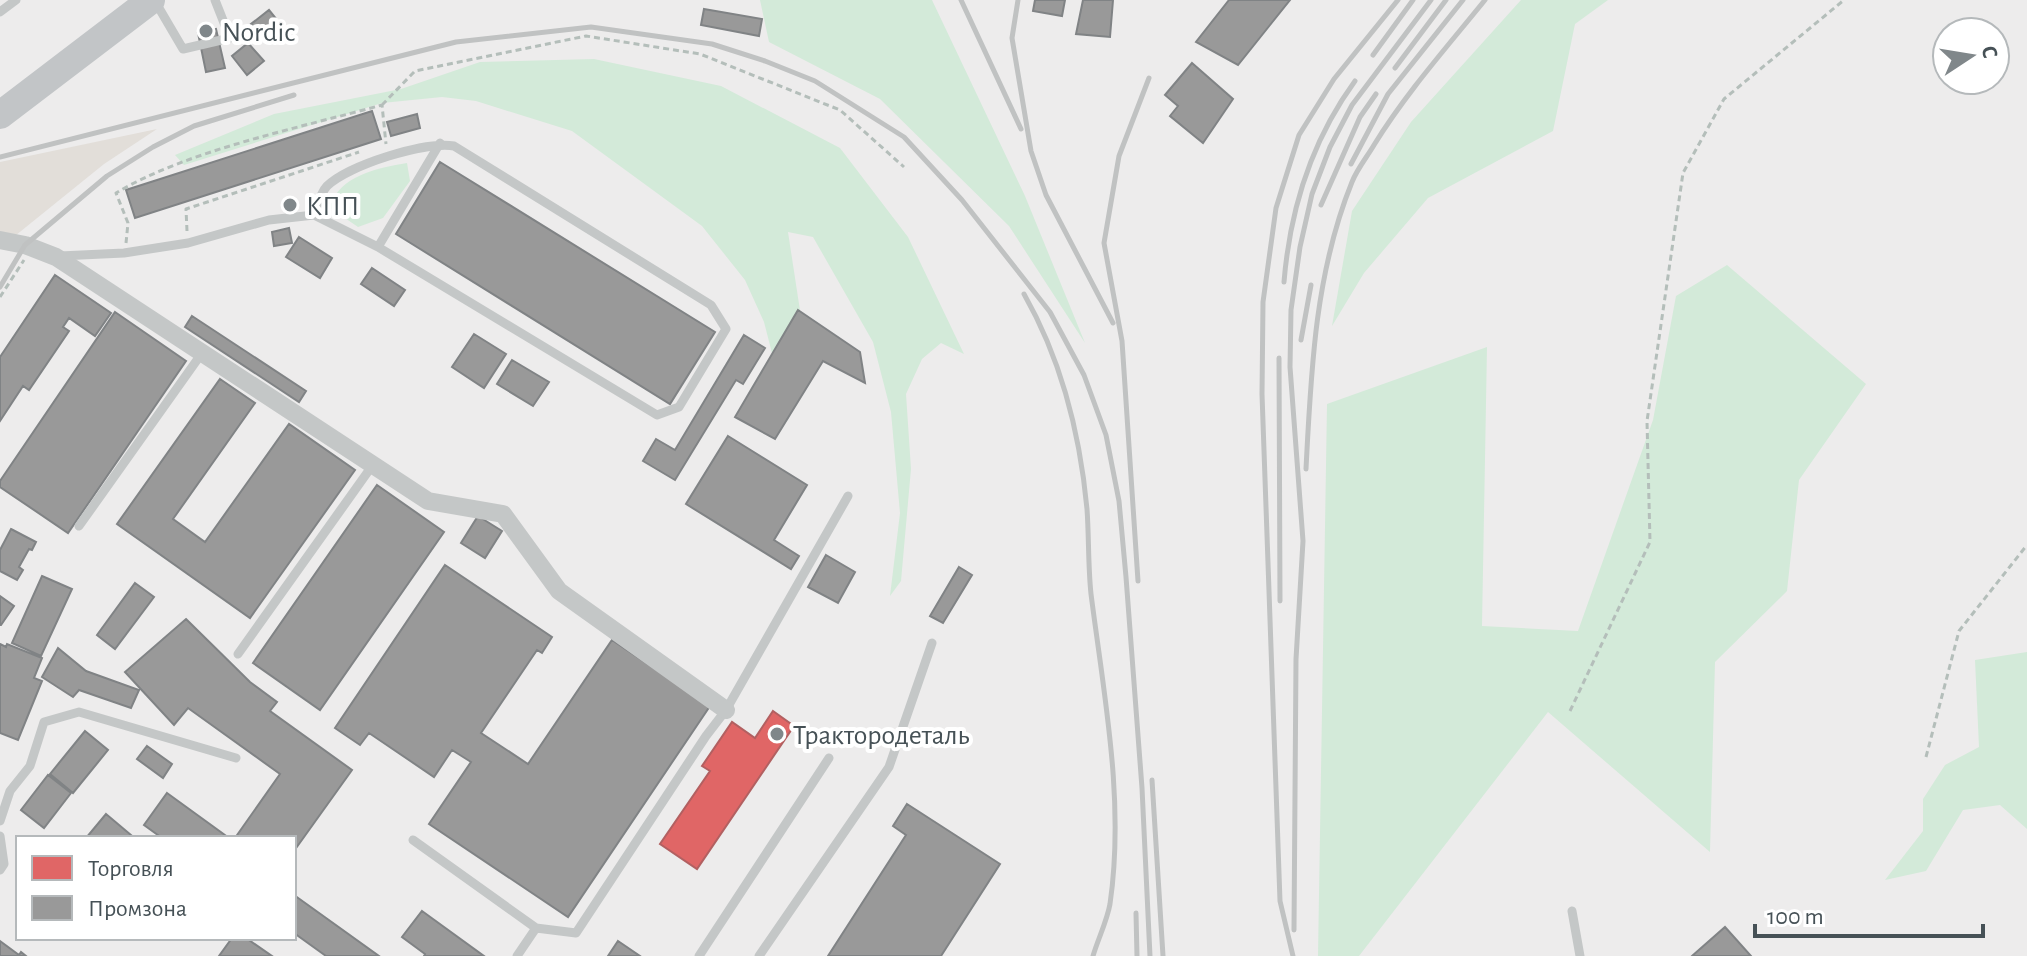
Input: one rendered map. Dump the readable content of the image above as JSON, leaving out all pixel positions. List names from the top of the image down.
{
  "places": ["Nordic", "КПП", "Трактородеталь"],
  "legend": ["Торговля", "Промзона"],
  "scale_bar": "100 m",
  "north": "right"
}
